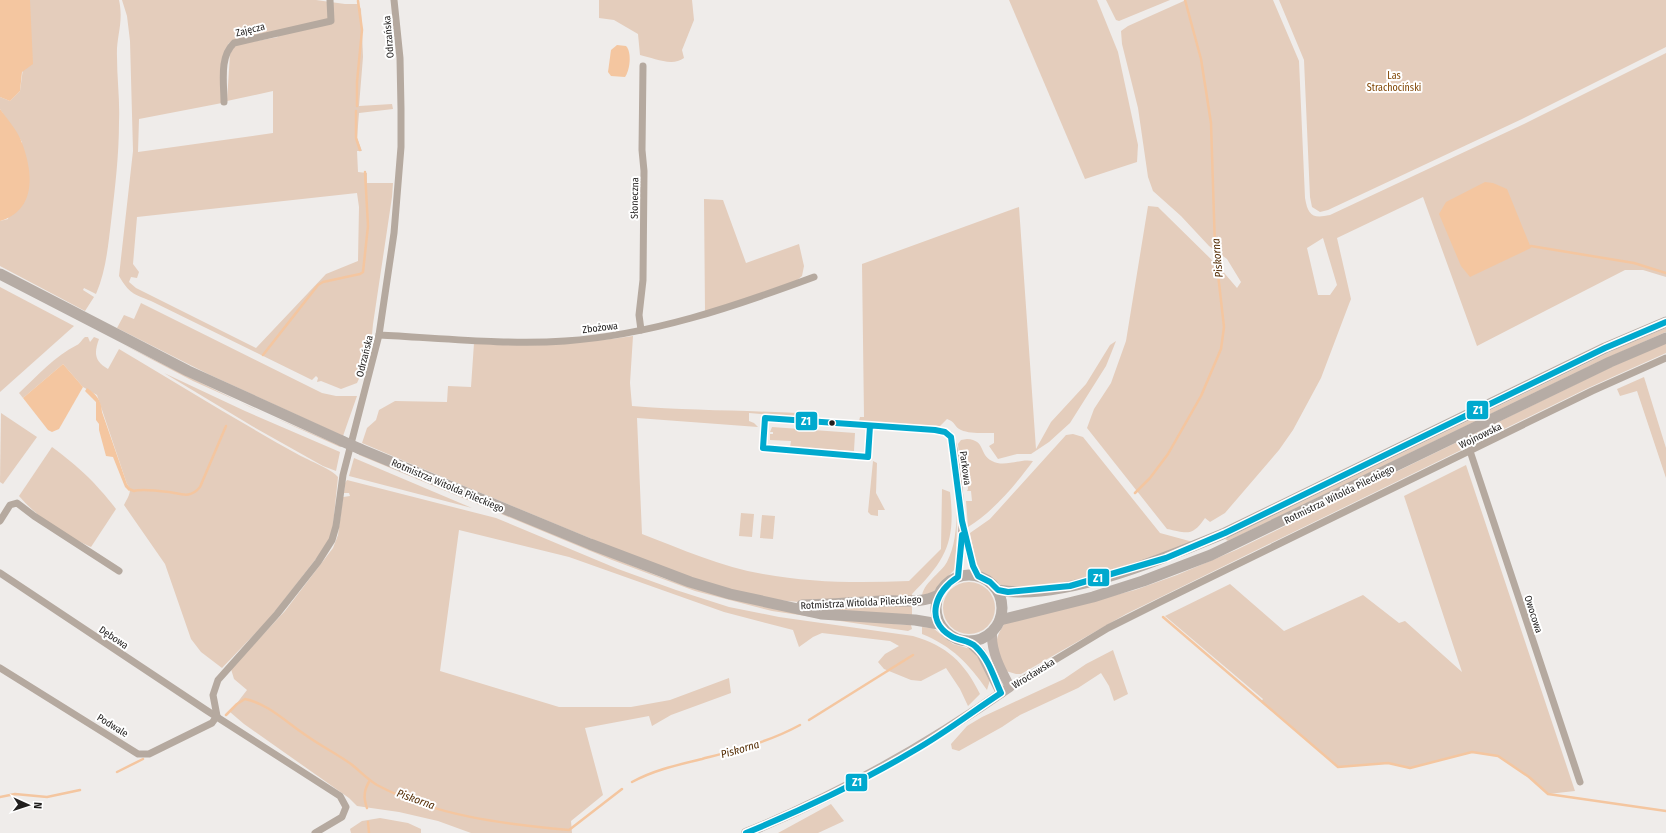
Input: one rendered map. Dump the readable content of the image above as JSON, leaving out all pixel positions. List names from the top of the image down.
{
  "streets": {
    "main road": ["Rotmistrza Witolda Pileckiego", "Wrocławska"],
    "street": [
      "Zajęcza",
      "Odrzańska",
      "Słoneczna",
      "Zbożowa",
      "Wojnowska",
      "Parkowa",
      "Owocowa",
      "Dębowa",
      "Podwale"
    ]
  },
  "crossings": [
    ["Odrzańska", "Zbożowa"],
    ["Odrzańska", "Dębowa"],
    ["Odrzańska", "Podwale"],
    ["Słoneczna", "Zbożowa"],
    ["Wojnowska", "Owocowa"],
    ["Wojnowska", "Wrocławska"],
    ["Dębowa", "Podwale"]
  ],
  "water": ["Piskorna"],
  "parks": ["Las Strachociński"],
  "lines": ["transit line Z1"],
  "north": "right"
}
